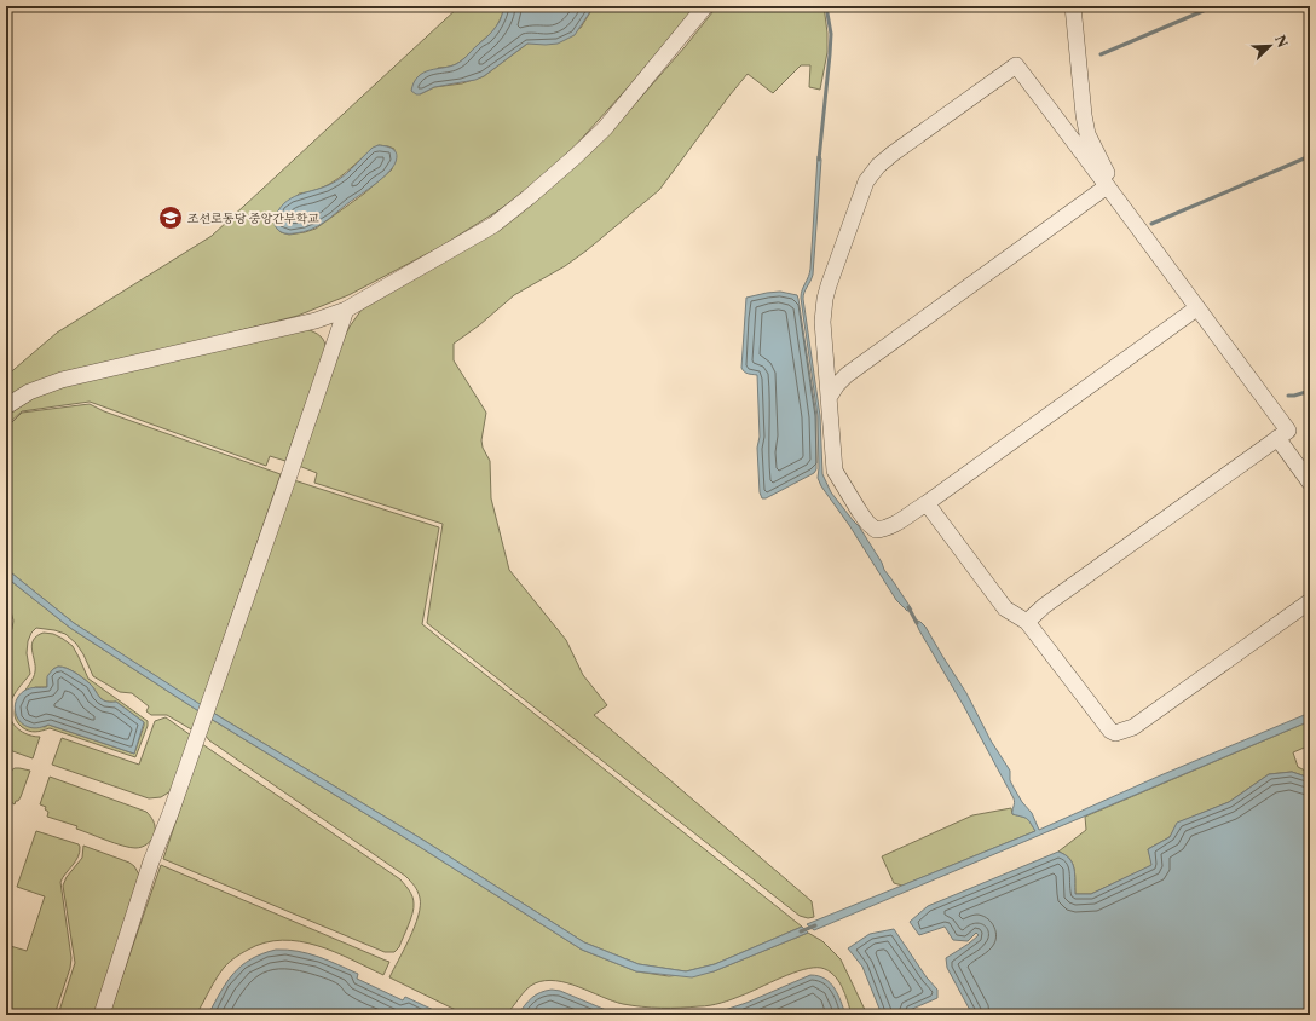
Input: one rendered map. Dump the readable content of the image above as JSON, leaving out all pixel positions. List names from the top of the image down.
{
  "places": {
    "school or university": ["조선로동당 중앙간부학교"]
  },
  "north": "top right"
}
